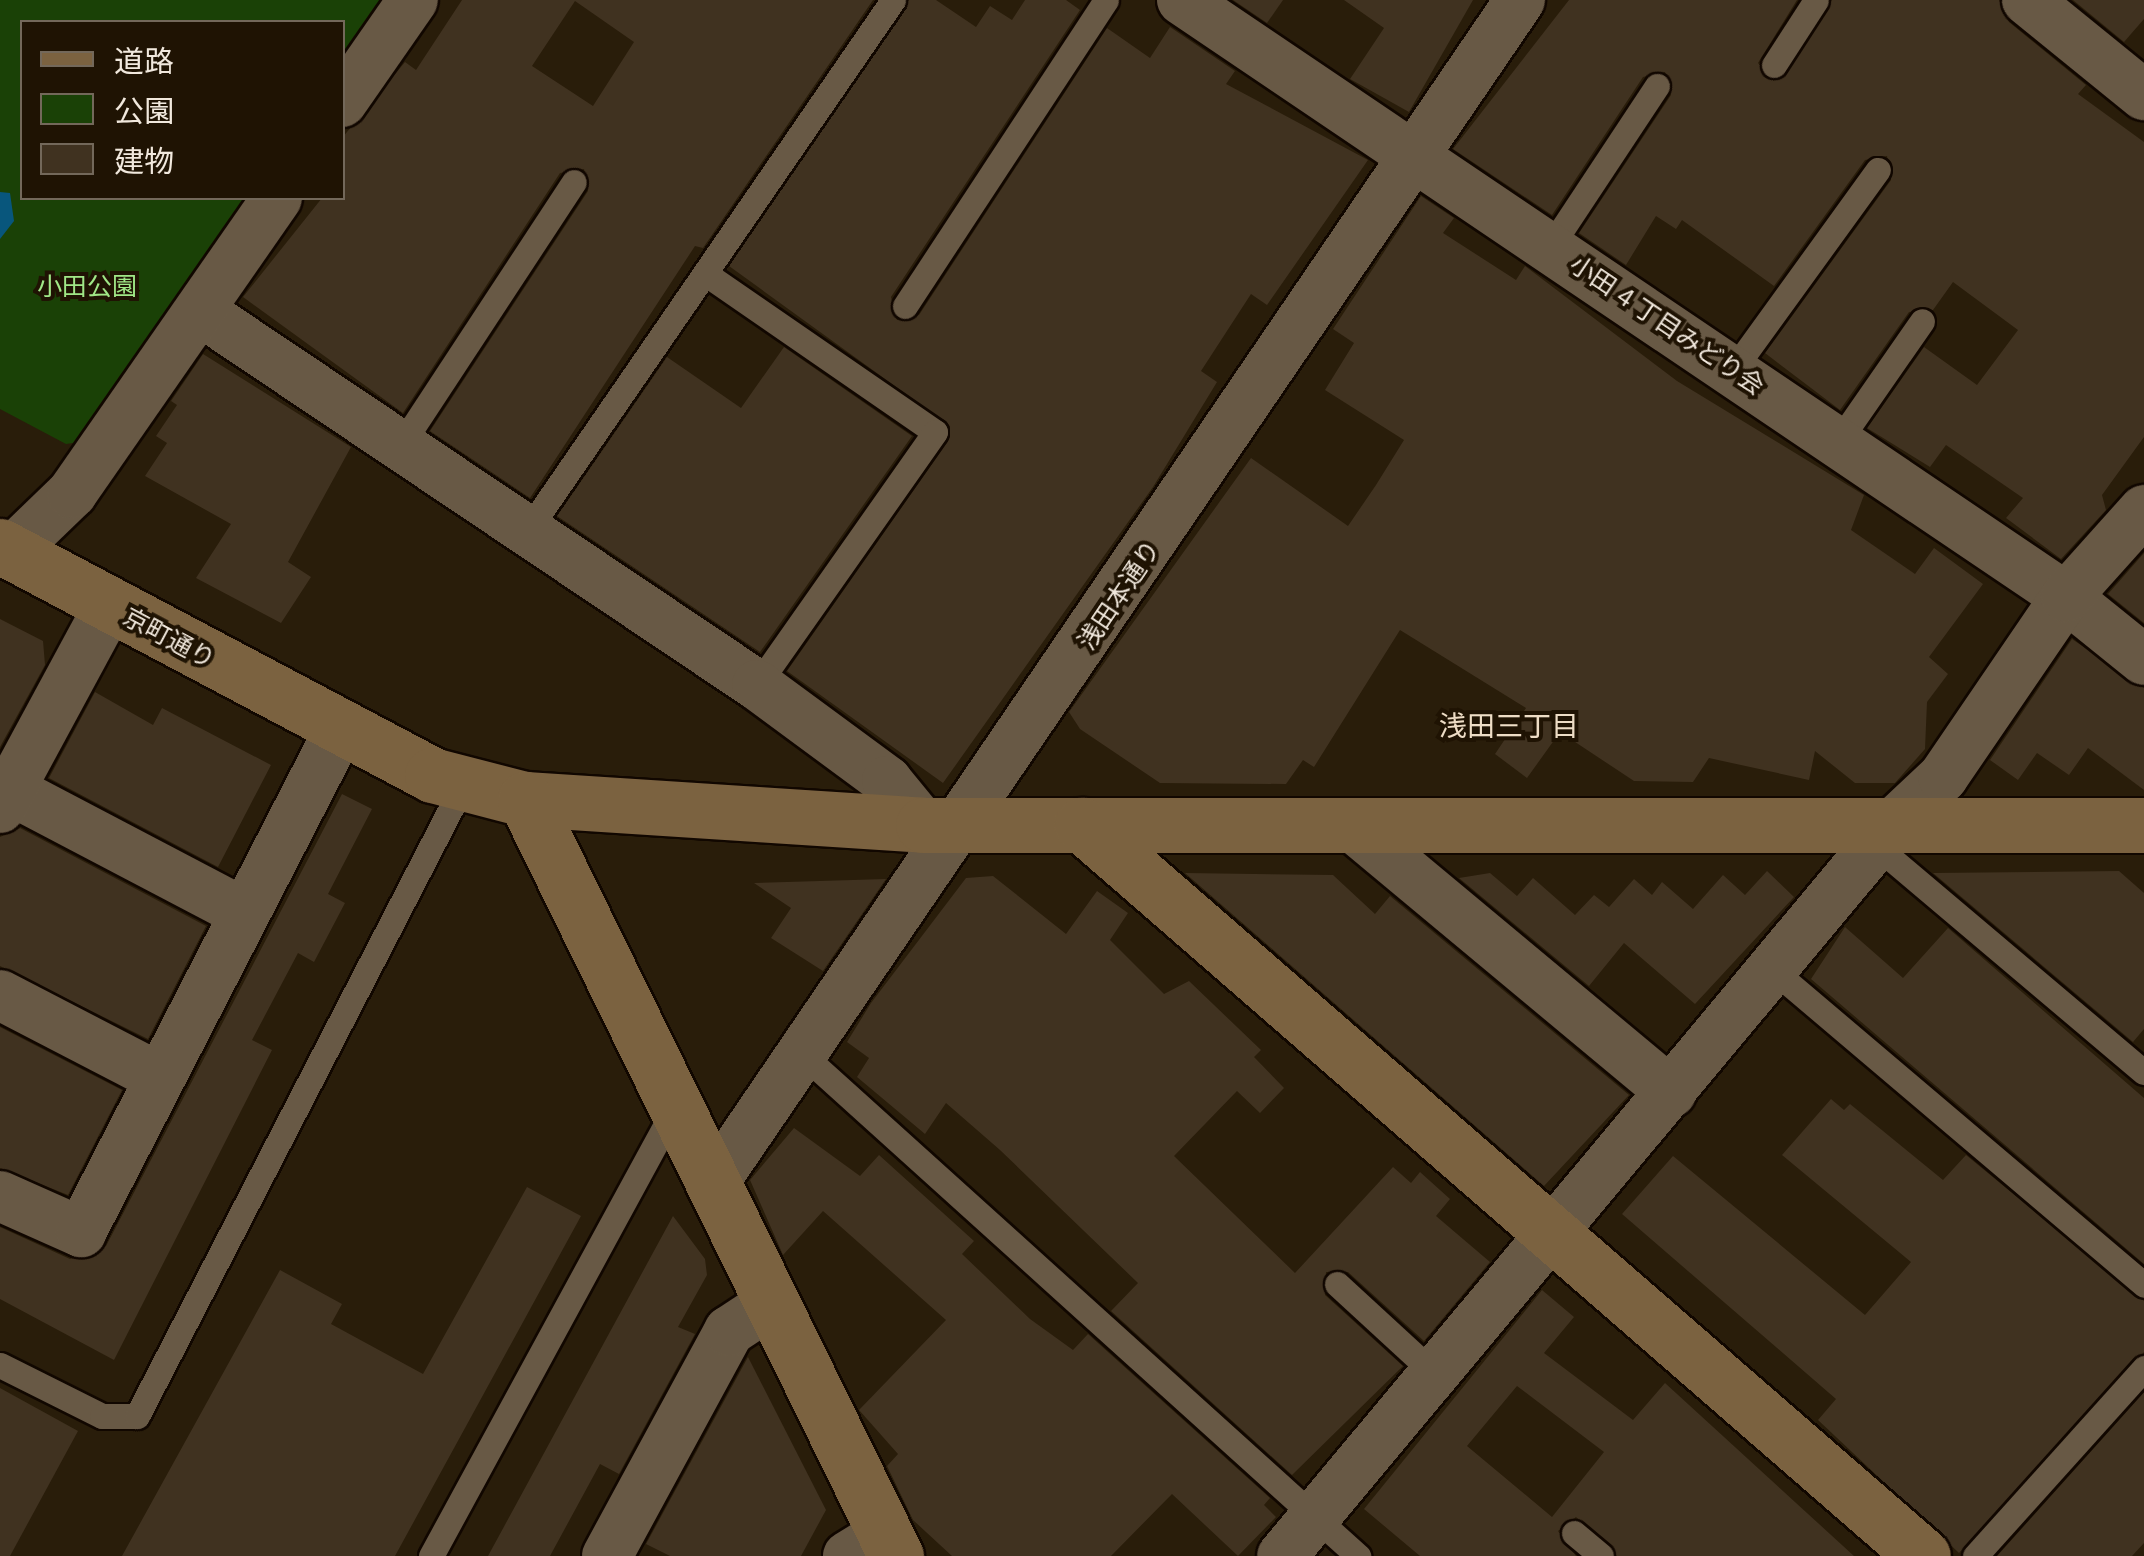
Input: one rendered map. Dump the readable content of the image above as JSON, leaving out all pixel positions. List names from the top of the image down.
{
  "streets": {
    "street": ["小田 4 丁目みどり会", "浅田本通り", "京町通り"]
  },
  "crossings": [
    ["小田 4 丁目みどり会", "浅田本通り"],
    ["浅田本通り", "京町通り"]
  ],
  "districts": ["浅田三丁目"],
  "parks": ["小田公園"],
  "legend": ["道路", "公園", "建物"]
}
